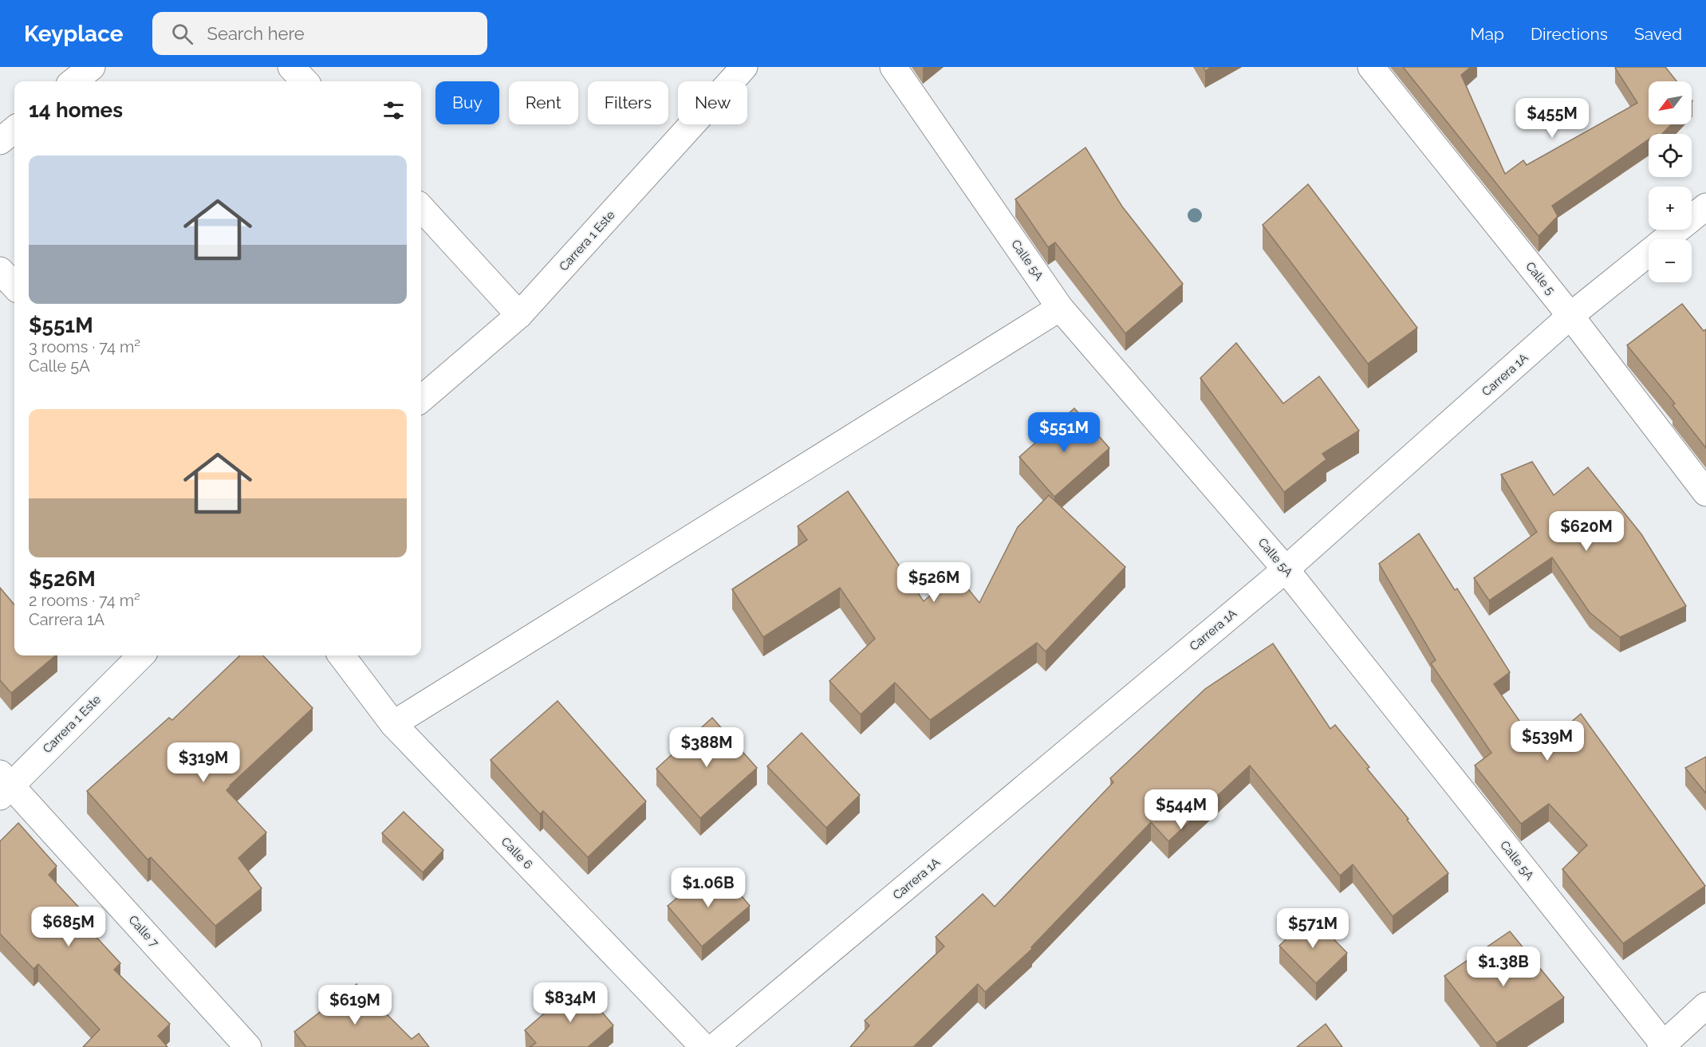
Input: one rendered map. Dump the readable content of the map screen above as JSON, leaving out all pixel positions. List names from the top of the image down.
{
  "streets": {
    "street": [
      "Carrera 1 Este",
      "Calle 5A",
      "Calle 5",
      "Carrera 1A",
      "Calle 6",
      "Calle 7"
    ]
  },
  "crossings": [
    ["Carrera 1 Este", "Calle 7"],
    ["Calle 5A", "Carrera 1A"],
    ["Calle 5", "Carrera 1A"]
  ],
  "north": "bottom left",
  "page": {
    "header": "Keyplace",
    "search": "Search here",
    "nav": ["Map", "Directions", "Saved"],
    "map_buttons": ["+", "−"],
    "chip": [
      "Buy",
      "Rent",
      "Filters",
      "New"
    ],
    "heading": "14 homes",
    "price": [
      "$455M",
      "$551M",
      "$620M",
      "$526M",
      "$539M",
      "$388M",
      "$319M",
      "$544M",
      "$1.06B",
      "$685M",
      "$571M",
      "$1.38B",
      "$834M",
      "$619M"
    ],
    "list": [
      {
        "name": "$551M",
        "note": "3 rooms · 74 m² · Calle 5A"
      },
      {
        "name": "$526M",
        "note": "2 rooms · 74 m² · Carrera 1A"
      }
    ]
  }
}
